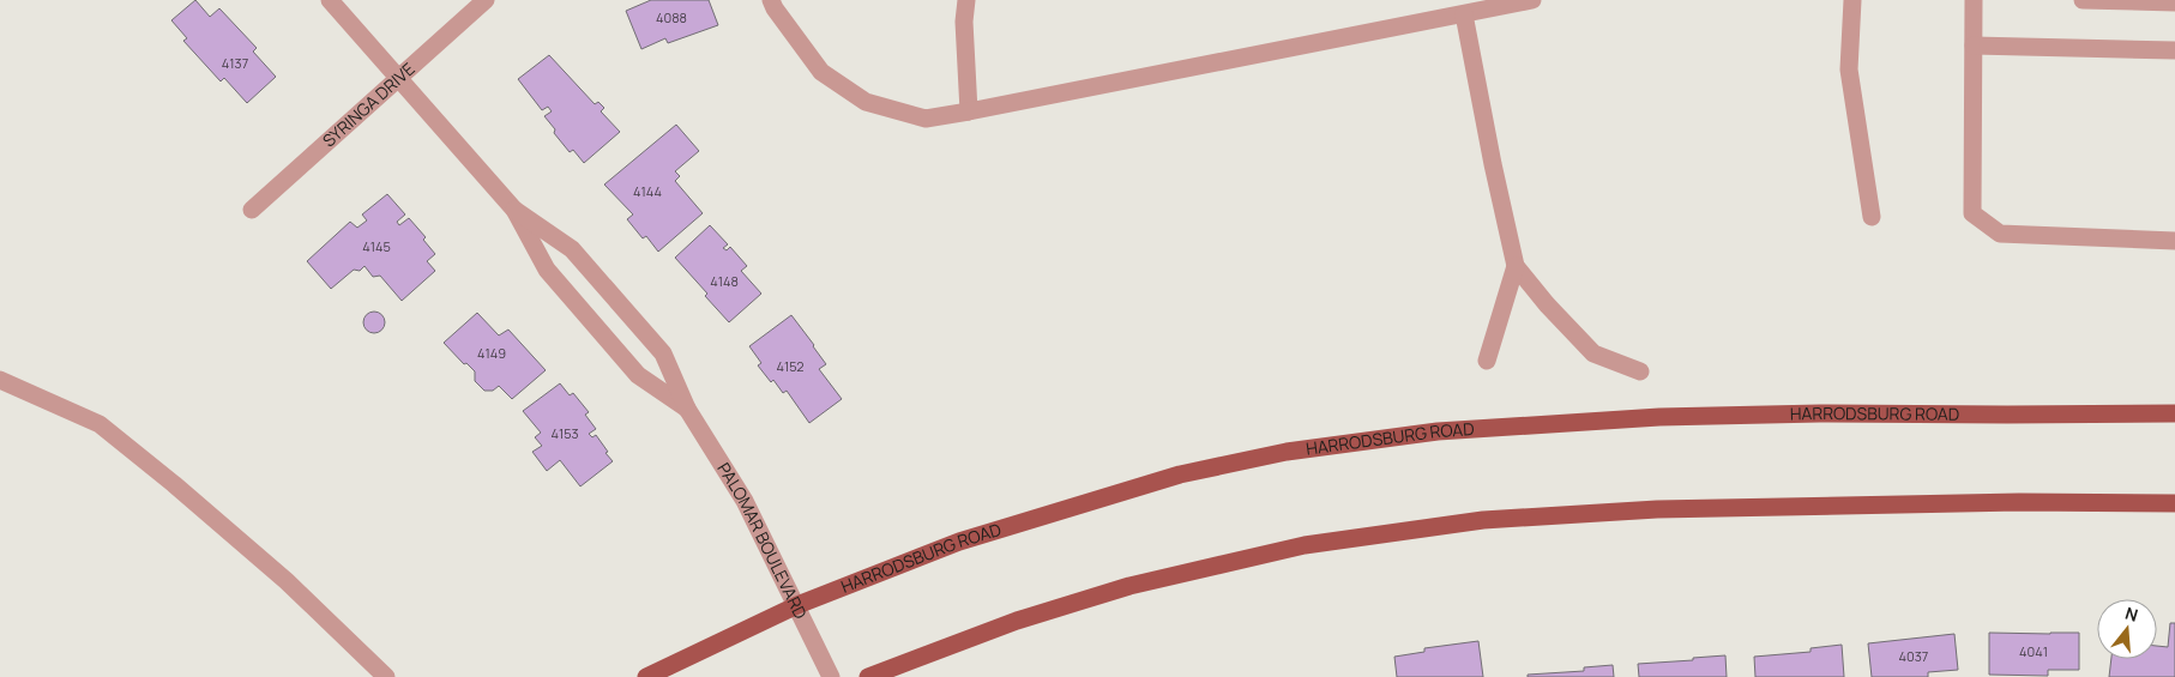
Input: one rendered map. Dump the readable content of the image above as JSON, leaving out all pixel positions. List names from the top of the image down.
{
  "streets": {
    "main road": ["HARRODSBURG ROAD"],
    "street": ["SYRINGA DRIVE", "PALOMAR BOULEVARD"]
  },
  "crossings": [
    ["SYRINGA DRIVE", "PALOMAR BOULEVARD"],
    ["HARRODSBURG ROAD", "PALOMAR BOULEVARD"]
  ],
  "house_numbers": [
    "4088",
    "4137",
    "4144",
    "4145",
    "4148",
    "4149",
    "4152",
    "4153",
    "4041",
    "4037"
  ],
  "north": "top"
}
